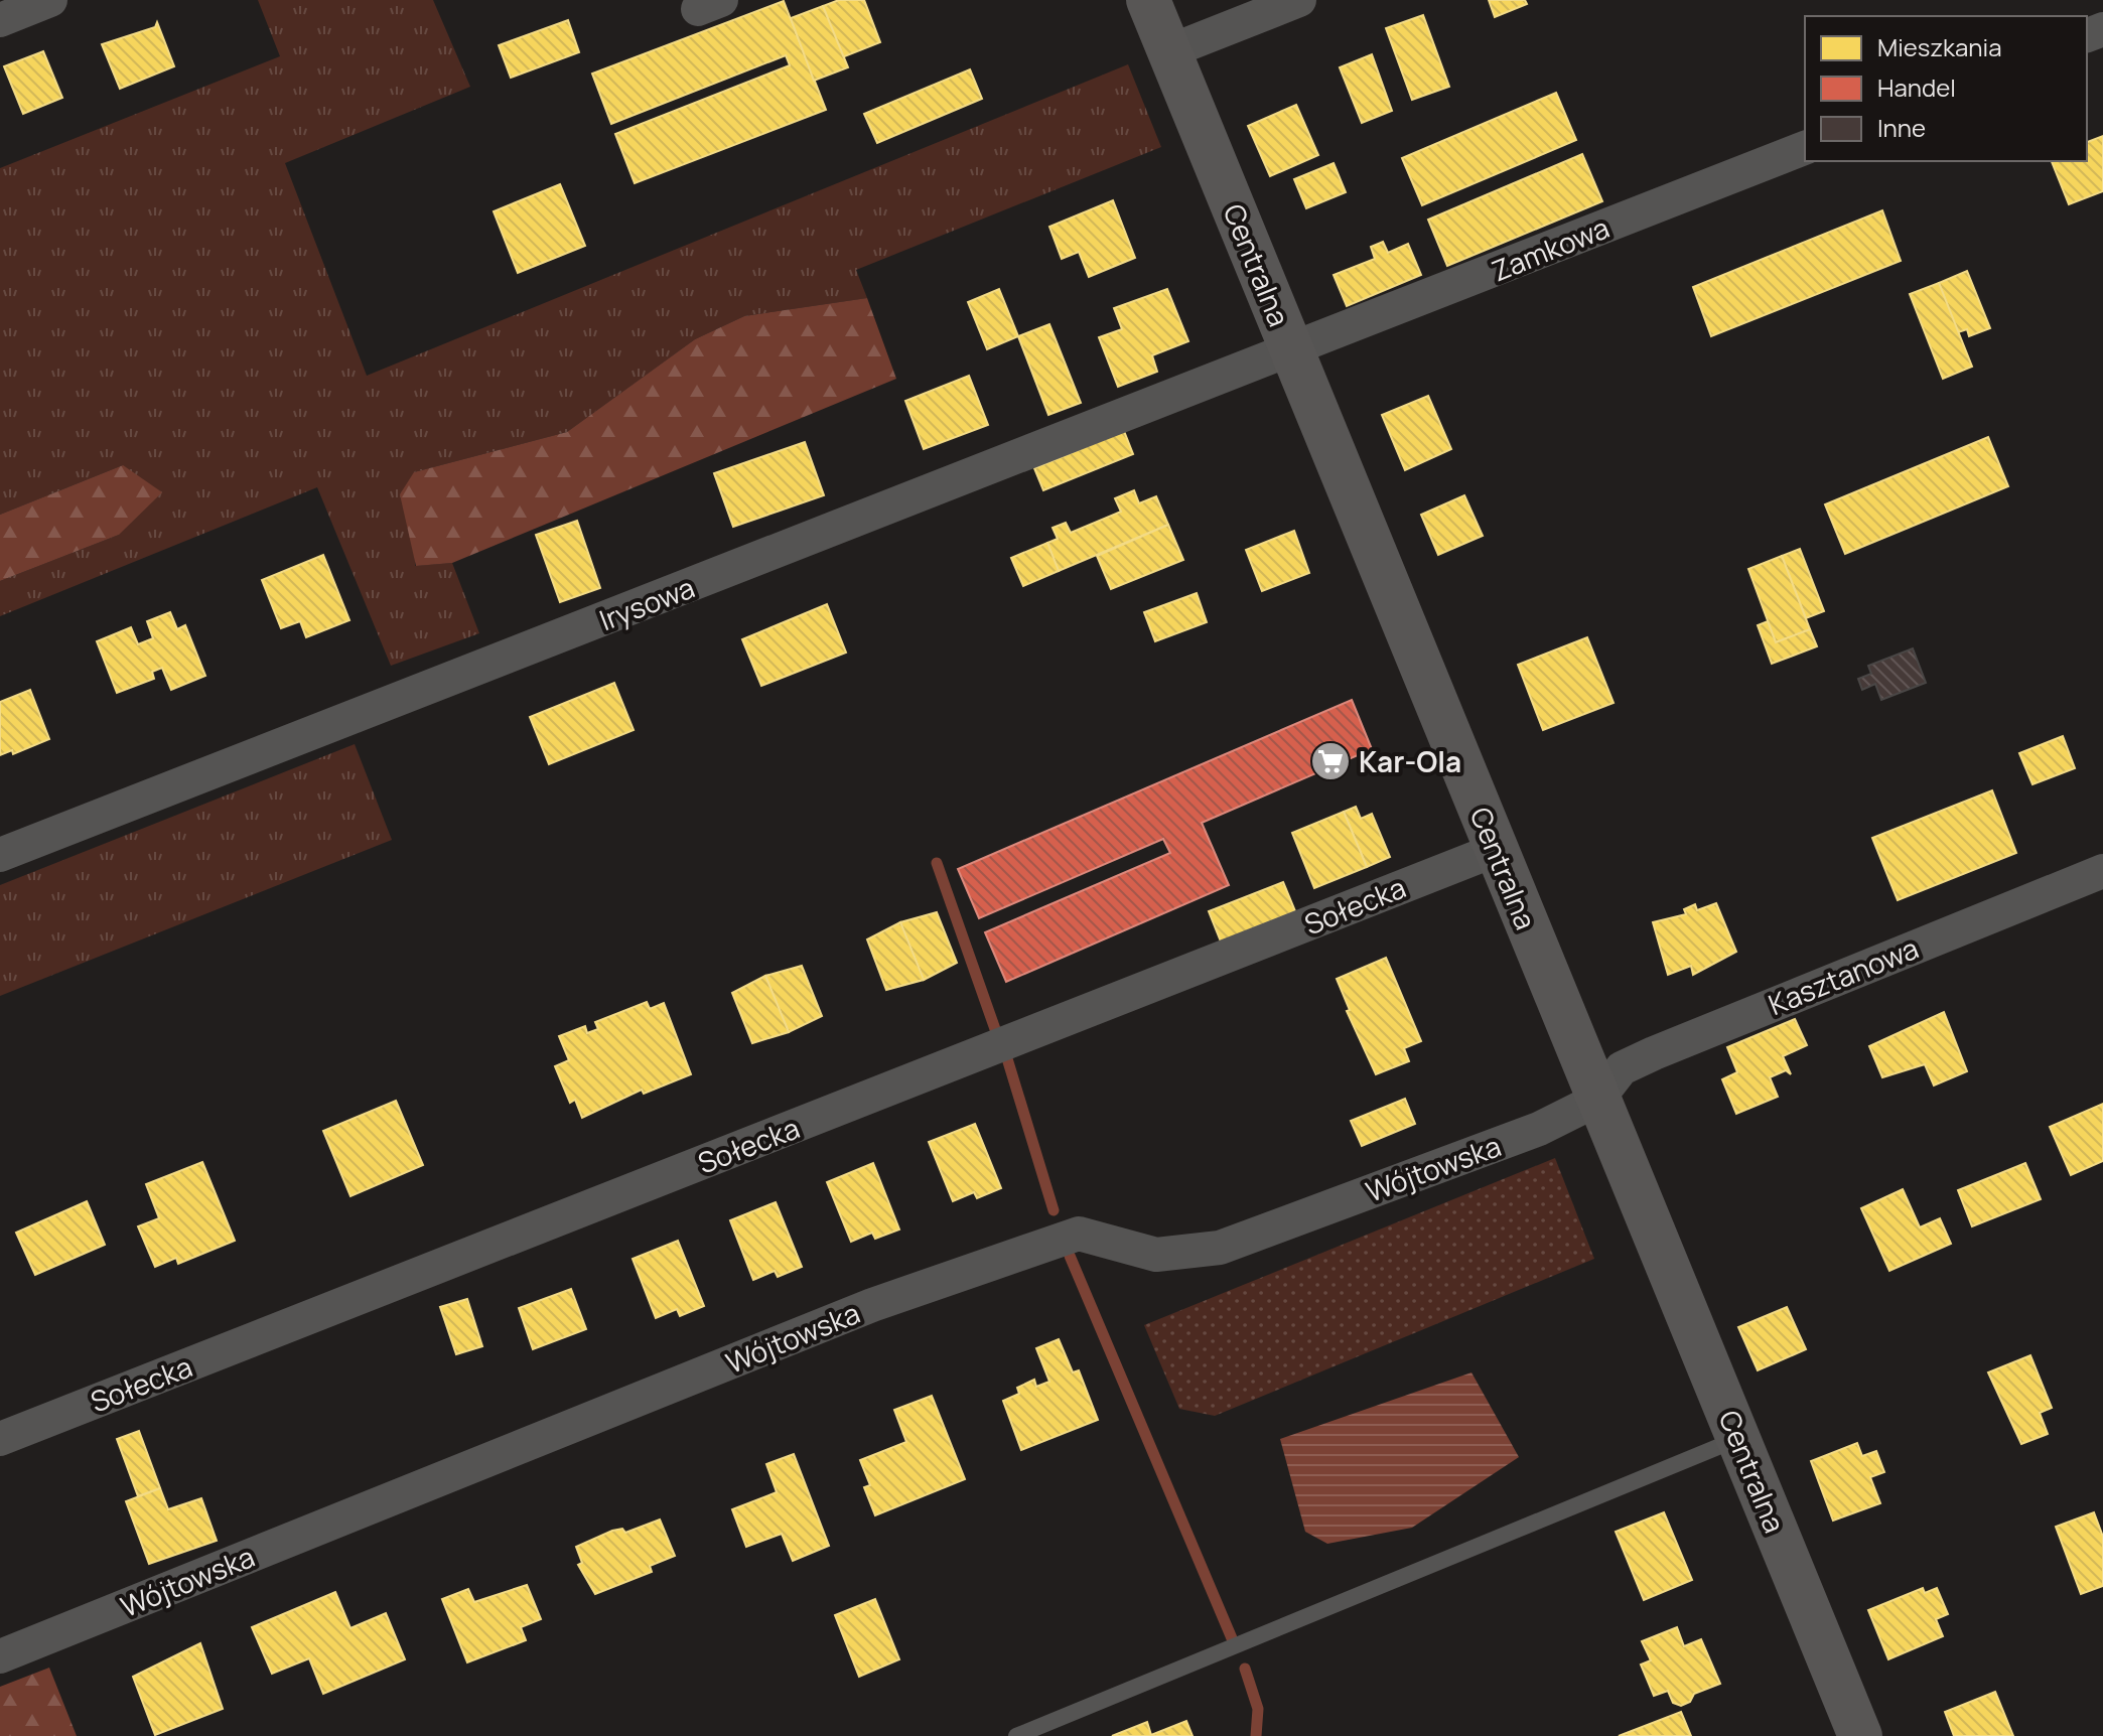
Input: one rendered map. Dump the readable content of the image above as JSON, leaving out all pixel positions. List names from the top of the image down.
{
  "streets": {
    "street": [
      "Zamkowa",
      "Centralna",
      "Irysowa",
      "Sołecka",
      "Kasztanowa",
      "Wójtowska"
    ]
  },
  "crossings": [
    ["Zamkowa", "Centralna"],
    ["Zamkowa", "Irysowa"],
    ["Centralna", "Irysowa"],
    ["Centralna", "Sołecka"],
    ["Centralna", "Kasztanowa"],
    ["Centralna", "Wójtowska"],
    ["Kasztanowa", "Wójtowska"]
  ],
  "places": {
    "supermarket": ["Kar-Ola"]
  },
  "legend": ["Mieszkania", "Handel", "Inne"]
}
